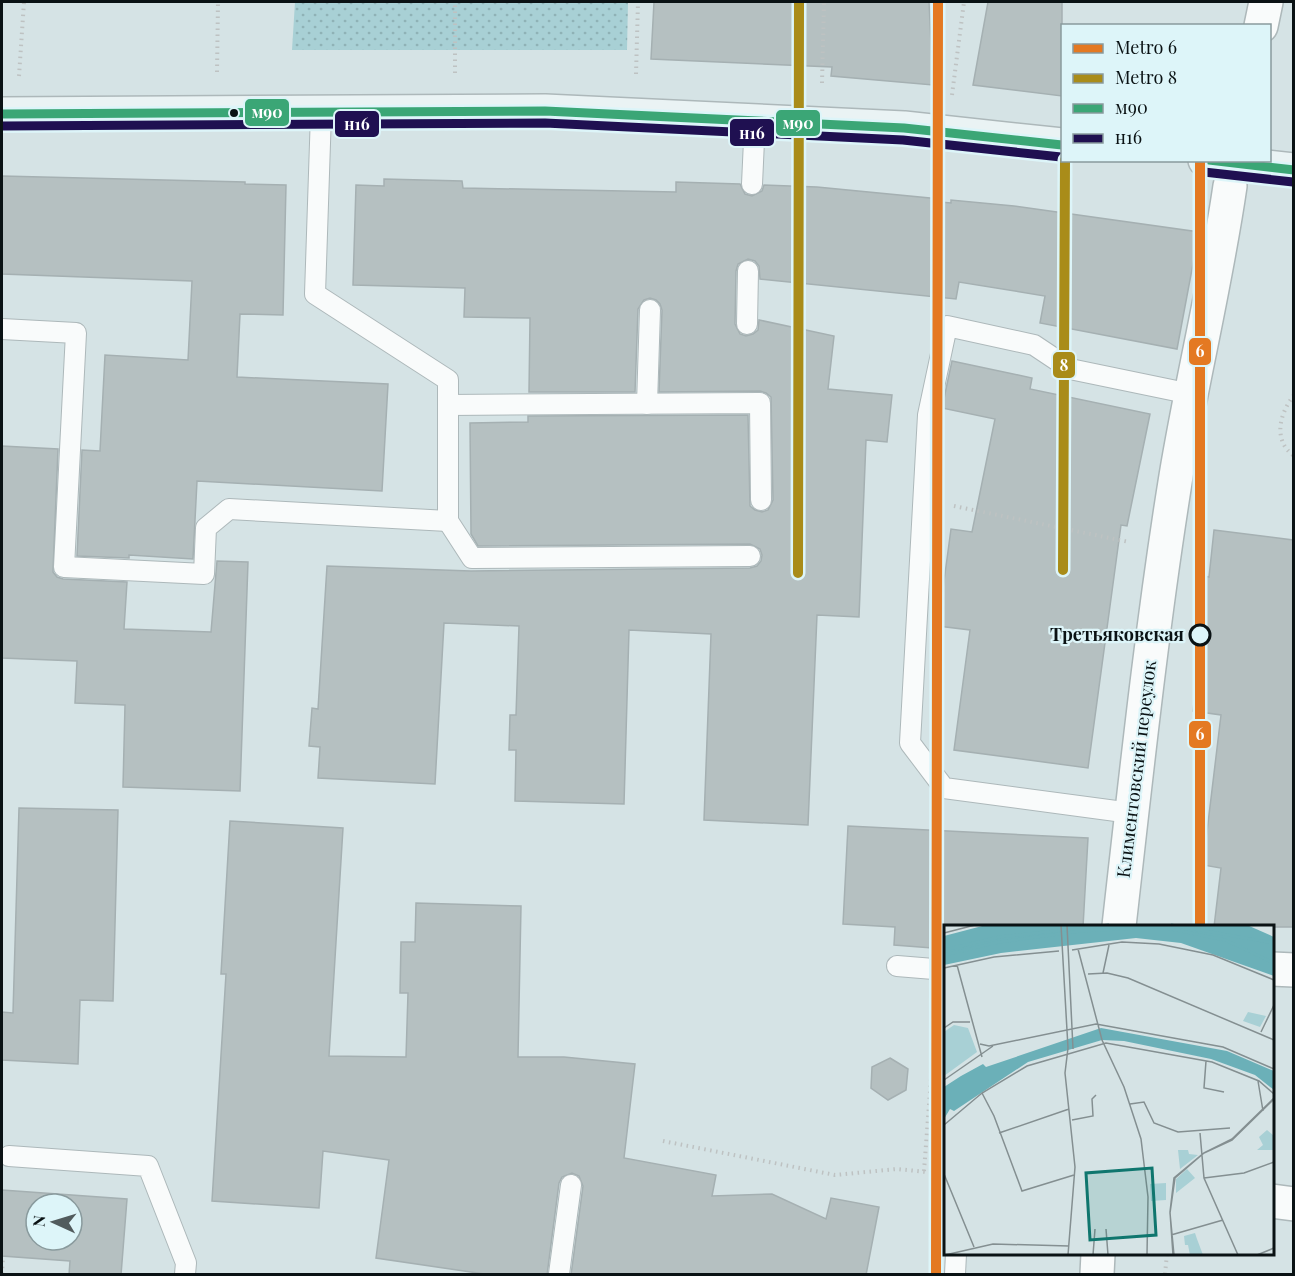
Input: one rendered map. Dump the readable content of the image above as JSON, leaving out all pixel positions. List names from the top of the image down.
{
  "streets": {
    "street": ["Климентовский переулок"]
  },
  "places": ["Третьяковская"],
  "lines": [
    "metro line 6",
    "metro line 8",
    "transit line м90",
    "transit line н16"
  ],
  "legend": [
    "Metro 6",
    "Metro 8",
    "м90",
    "н16"
  ],
  "north": "left"
}
